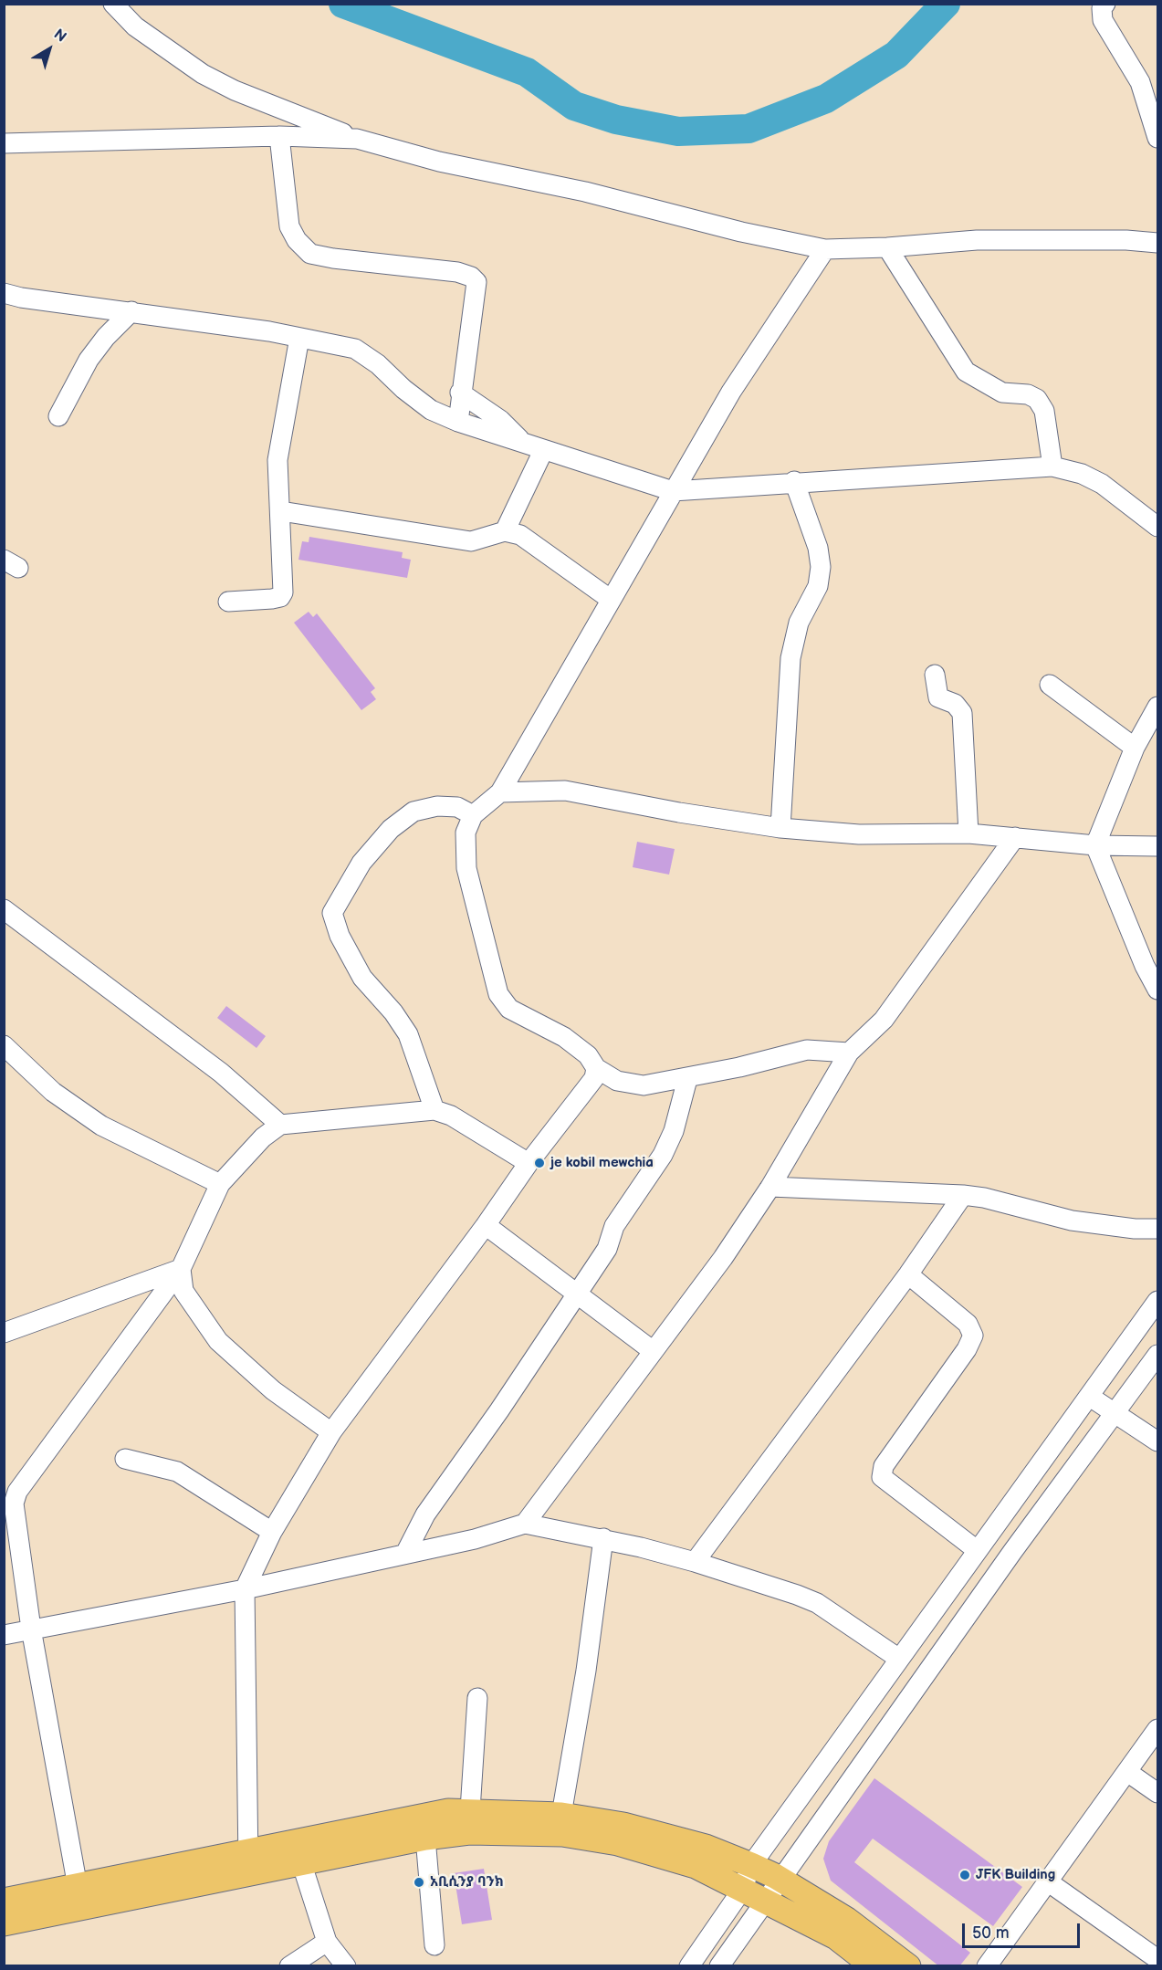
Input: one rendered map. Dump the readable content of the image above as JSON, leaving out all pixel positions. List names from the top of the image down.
{
  "places": ["je kobil mewchia", "JFK Building", "አቢሲንያ ባንክ"],
  "scale_bar": "50 m",
  "north": "top right"
}
